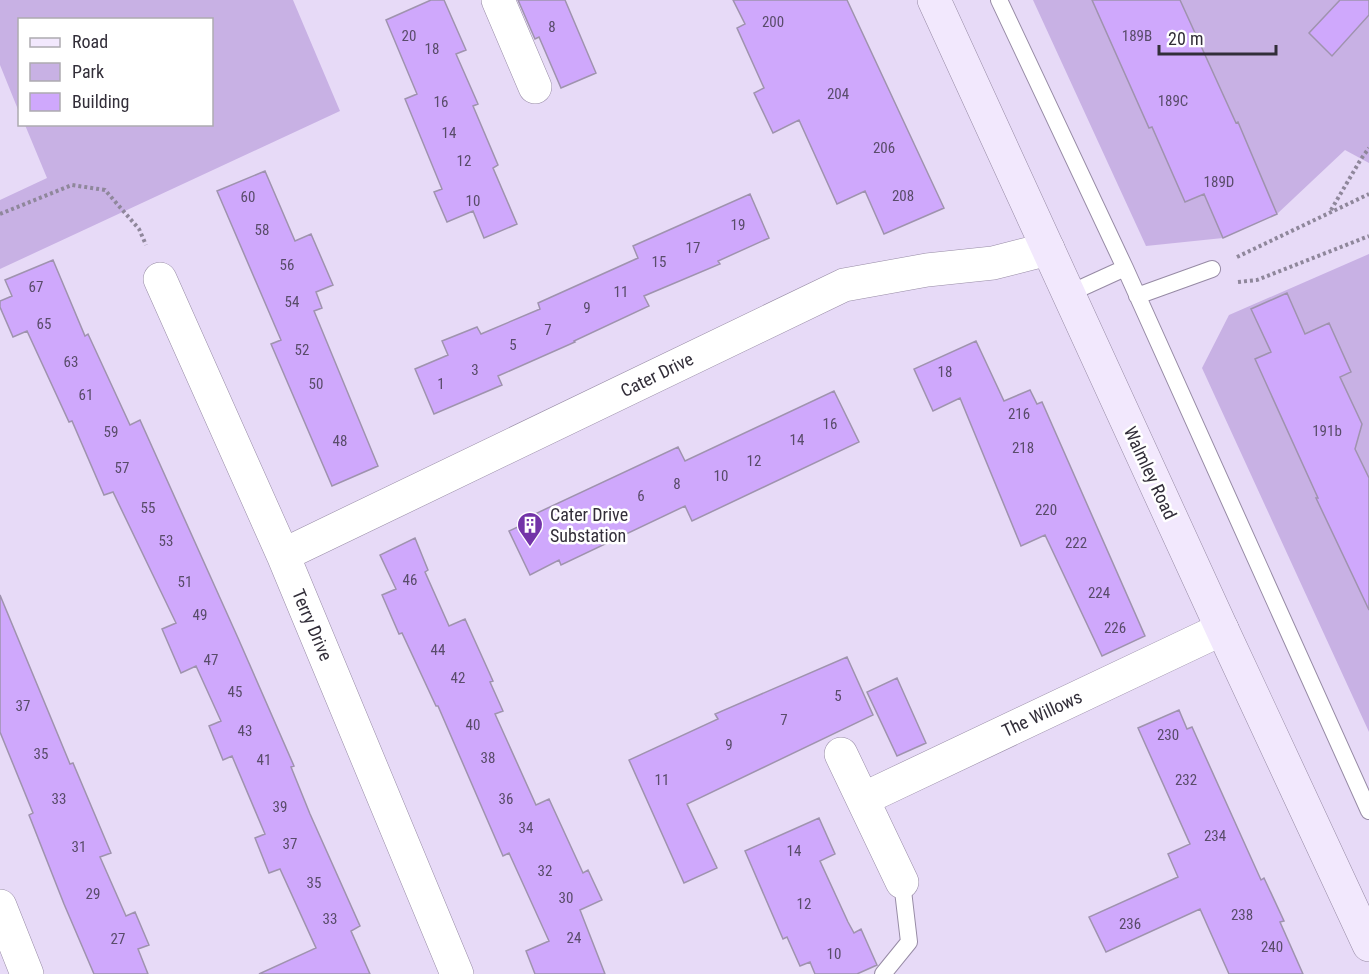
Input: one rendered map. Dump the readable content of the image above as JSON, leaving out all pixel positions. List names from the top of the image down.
{
  "streets": {
    "main road": ["Walmley Road"],
    "street": ["Cater Drive", "Terry Drive", "The Willows"]
  },
  "crossings": [
    ["Cater Drive", "Walmley Road"],
    ["Cater Drive", "Terry Drive"],
    ["Walmley Road", "The Willows"]
  ],
  "places": {
    "building": ["Cater Drive Substation"]
  },
  "house_numbers": [
    "200",
    "8",
    "20",
    "189B",
    "18",
    "204",
    "189C",
    "16",
    "14",
    "206",
    "12",
    "189D",
    "208",
    "60",
    "10",
    "19",
    "58",
    "17",
    "15",
    "56",
    "67",
    "11",
    "54",
    "9",
    "65",
    "7",
    "5",
    "52",
    "63",
    "3",
    "18",
    "50",
    "1",
    "61",
    "216",
    "16",
    "191b",
    "59",
    "14",
    "48",
    "218",
    "12",
    "57",
    "10",
    "8",
    "6",
    "55",
    "220",
    "53",
    "222",
    "46",
    "51",
    "224",
    "49",
    "226",
    "44",
    "47",
    "42",
    "45",
    "5",
    "37",
    "7",
    "40",
    "43",
    "230",
    "9",
    "35",
    "38",
    "41",
    "11",
    "232",
    "33",
    "36",
    "39",
    "34",
    "234",
    "37",
    "31",
    "14",
    "32",
    "35",
    "29",
    "30",
    "12",
    "238",
    "33",
    "236",
    "24",
    "27",
    "240",
    "10"
  ],
  "legend": ["Road", "Park", "Building"],
  "scale_bar": "20 m"
}
